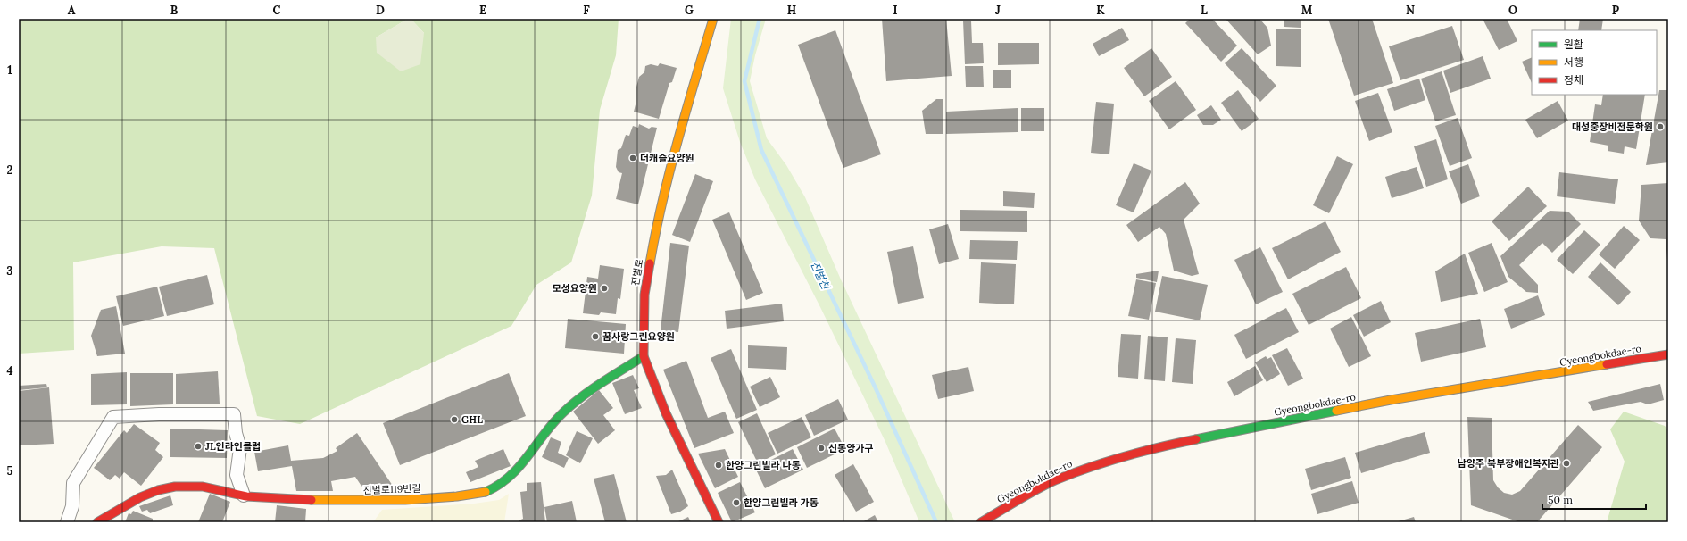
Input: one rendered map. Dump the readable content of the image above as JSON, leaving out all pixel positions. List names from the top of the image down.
{
  "streets": {
    "street": ["진벌로", "Gyeongbokdae-ro", "진벌로119번길"]
  },
  "crossings": [
    ["진벌로", "진벌로119번길"]
  ],
  "water": ["진벌천"],
  "places": [
    "대성중장비전문학원",
    "더캐슬요양원",
    "모성요양원",
    "꿈사랑그린요양원",
    "GHL",
    "JL인라인클럽",
    "신동양가구",
    "남양주 북부장애인복지관",
    "한양그린빌라 나동",
    "한양그린빌라 가동"
  ],
  "legend": ["원활", "서행", "정체"],
  "scale_bar": "50 m",
  "grid": {
    "columns": [
      "A",
      "B",
      "C",
      "D",
      "E",
      "F",
      "G",
      "H",
      "I",
      "J",
      "K",
      "L",
      "M",
      "N",
      "O",
      "P"
    ],
    "rows": [
      "1",
      "2",
      "3",
      "4",
      "5"
    ]
  }
}
